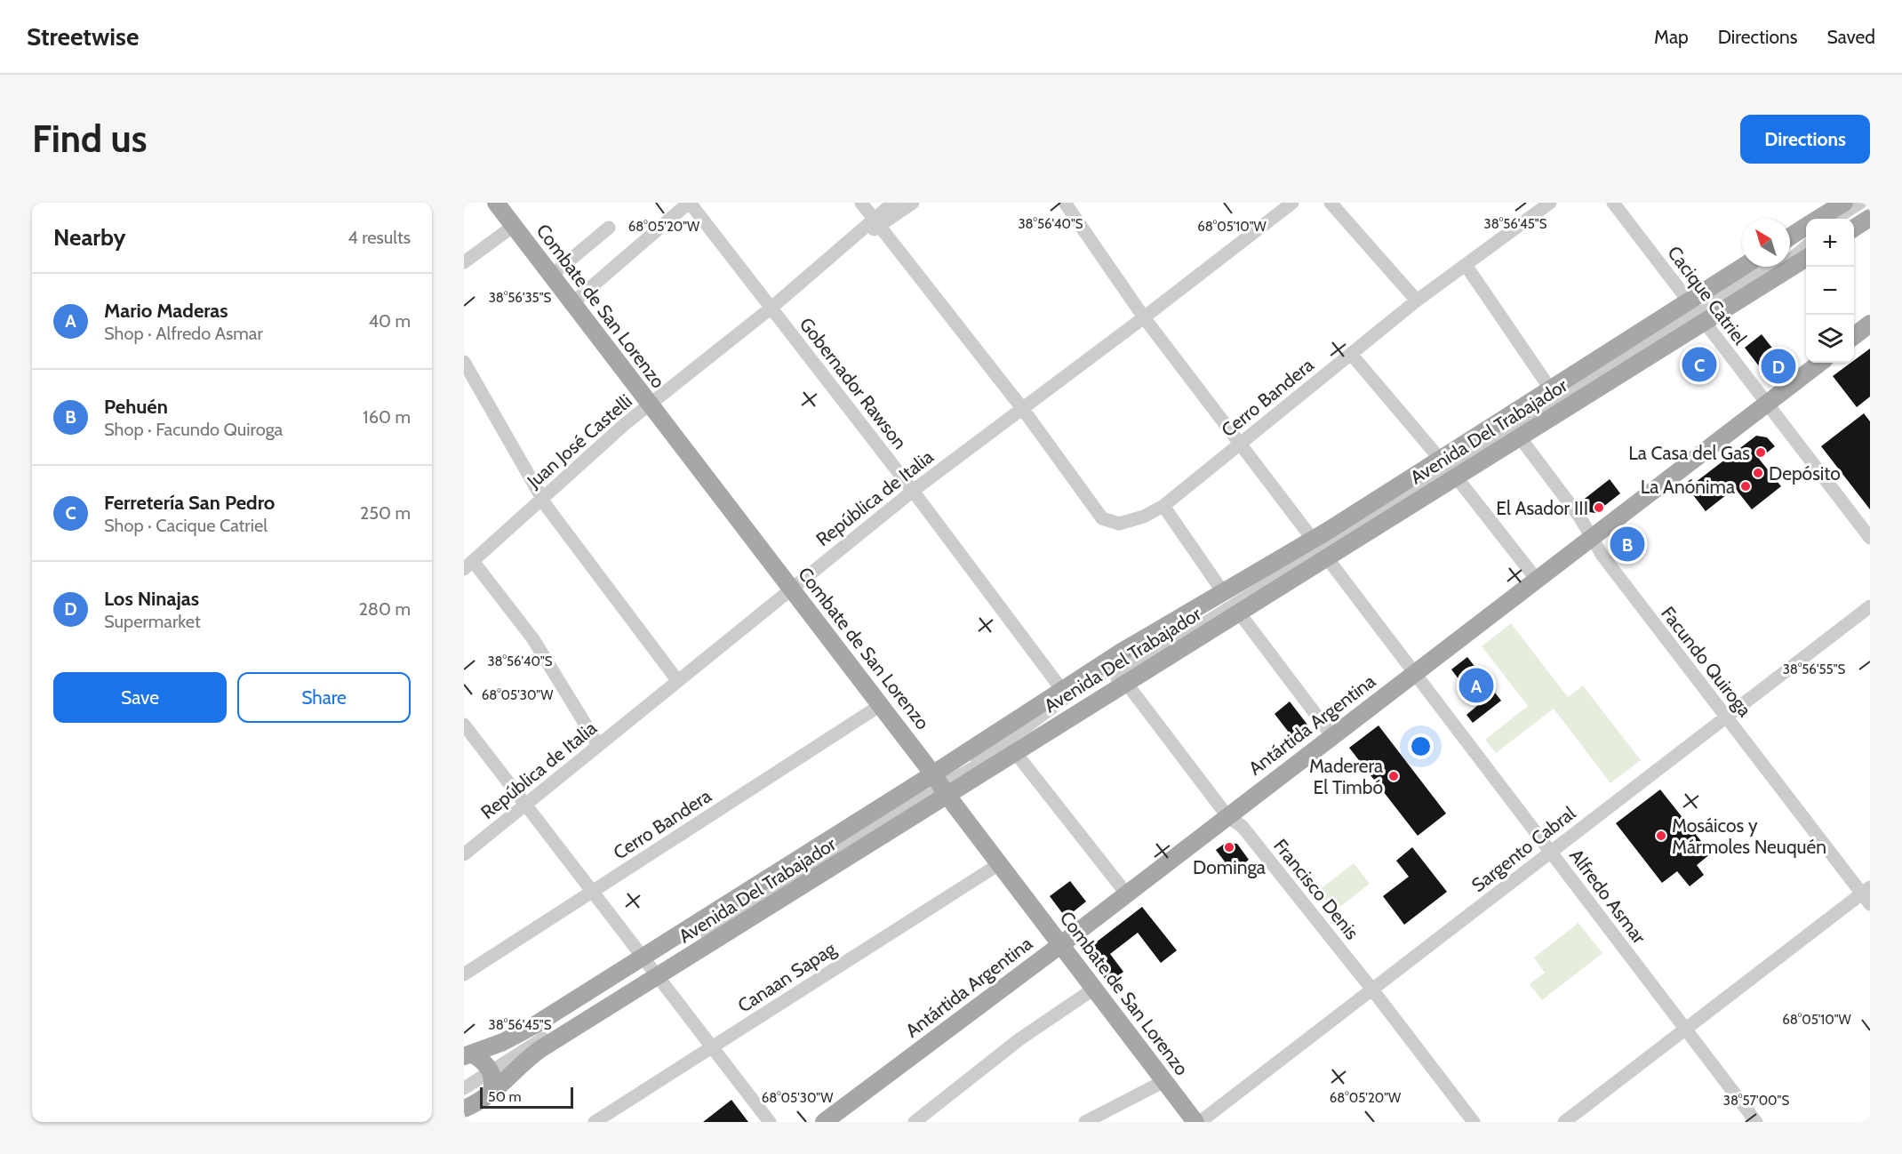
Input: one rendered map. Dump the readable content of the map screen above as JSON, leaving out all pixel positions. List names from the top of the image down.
{
  "streets": {
    "main road": ["Combate de San Lorenzo", "Avenida Del Trabajador", "Antártida Argentina"],
    "street": [
      "Cacique Catriel",
      "Gobernador Rawson",
      "Cerro Bandera",
      "Juan José Castelli",
      "República de Italia",
      "Facundo Quiroga",
      "Sargento Cabral",
      "Francisco Denis",
      "Alfredo Asmar",
      "Canaan Sapag"
    ]
  },
  "crossings": [
    ["Cacique Catriel", "Avenida Del Trabajador"],
    ["Cacique Catriel", "Antártida Argentina"],
    ["Combate de San Lorenzo", "Cerro Bandera"],
    ["Combate de San Lorenzo", "Avenida Del Trabajador"],
    ["Combate de San Lorenzo", "Juan José Castelli"],
    ["Combate de San Lorenzo", "República de Italia"],
    ["Combate de San Lorenzo", "Antártida Argentina"],
    ["Combate de San Lorenzo", "Sargento Cabral"],
    ["Combate de San Lorenzo", "Canaan Sapag"],
    ["Gobernador Rawson", "Avenida Del Trabajador"],
    ["Gobernador Rawson", "Juan José Castelli"],
    ["Gobernador Rawson", "República de Italia"],
    ["Cerro Bandera", "República de Italia"],
    ["Cerro Bandera", "Alfredo Asmar"],
    ["Avenida Del Trabajador", "Facundo Quiroga"],
    ["Avenida Del Trabajador", "Francisco Denis"],
    ["Avenida Del Trabajador", "Alfredo Asmar"],
    ["República de Italia", "Alfredo Asmar"],
    ["Facundo Quiroga", "Antártida Argentina"],
    ["Facundo Quiroga", "Sargento Cabral"],
    ["Antártida Argentina", "Francisco Denis"],
    ["Antártida Argentina", "Alfredo Asmar"],
    ["Sargento Cabral", "Francisco Denis"],
    ["Sargento Cabral", "Alfredo Asmar"]
  ],
  "places": [
    "La Casa del Gas",
    "Depósito",
    "La Anónima",
    "El Asador III",
    "Maderera El Timbó",
    "Mosáicos y Mármoles Neuquén",
    "Dominga"
  ],
  "scale_bar": "50 m",
  "north": "top left",
  "page": {
    "header": "Streetwise",
    "nav": ["Map", "Directions", "Saved"],
    "buttons": [
      "Directions",
      ["Save", "Share"]
    ],
    "title": "Find us",
    "heading": ["Nearby", "4 results"],
    "map_buttons": ["+", "−"],
    "list": [
      {
        "mark": "A",
        "name": "Mario Maderas",
        "note": "Shop · Alfredo Asmar",
        "value": "40 m"
      },
      {
        "mark": "B",
        "name": "Pehuén",
        "note": "Shop · Facundo Quiroga",
        "value": "160 m"
      },
      {
        "mark": "C",
        "name": "Ferretería San Pedro",
        "note": "Shop · Cacique Catriel",
        "value": "250 m"
      },
      {
        "mark": "D",
        "name": "Los Ninajas",
        "note": "Supermarket",
        "value": "280 m"
      }
    ],
    "pins": [
      "C",
      "D",
      "B",
      "A"
    ],
    "scale": "50 m"
  },
  "coordinates": [
    "38°56'40\"S",
    "38°56'45\"S",
    "68°05'20\"W",
    "68°05'10\"W",
    "38°56'35\"S",
    "38°56'55\"S",
    "68°05'30\"W",
    "38°57'00\"S"
  ]
}
